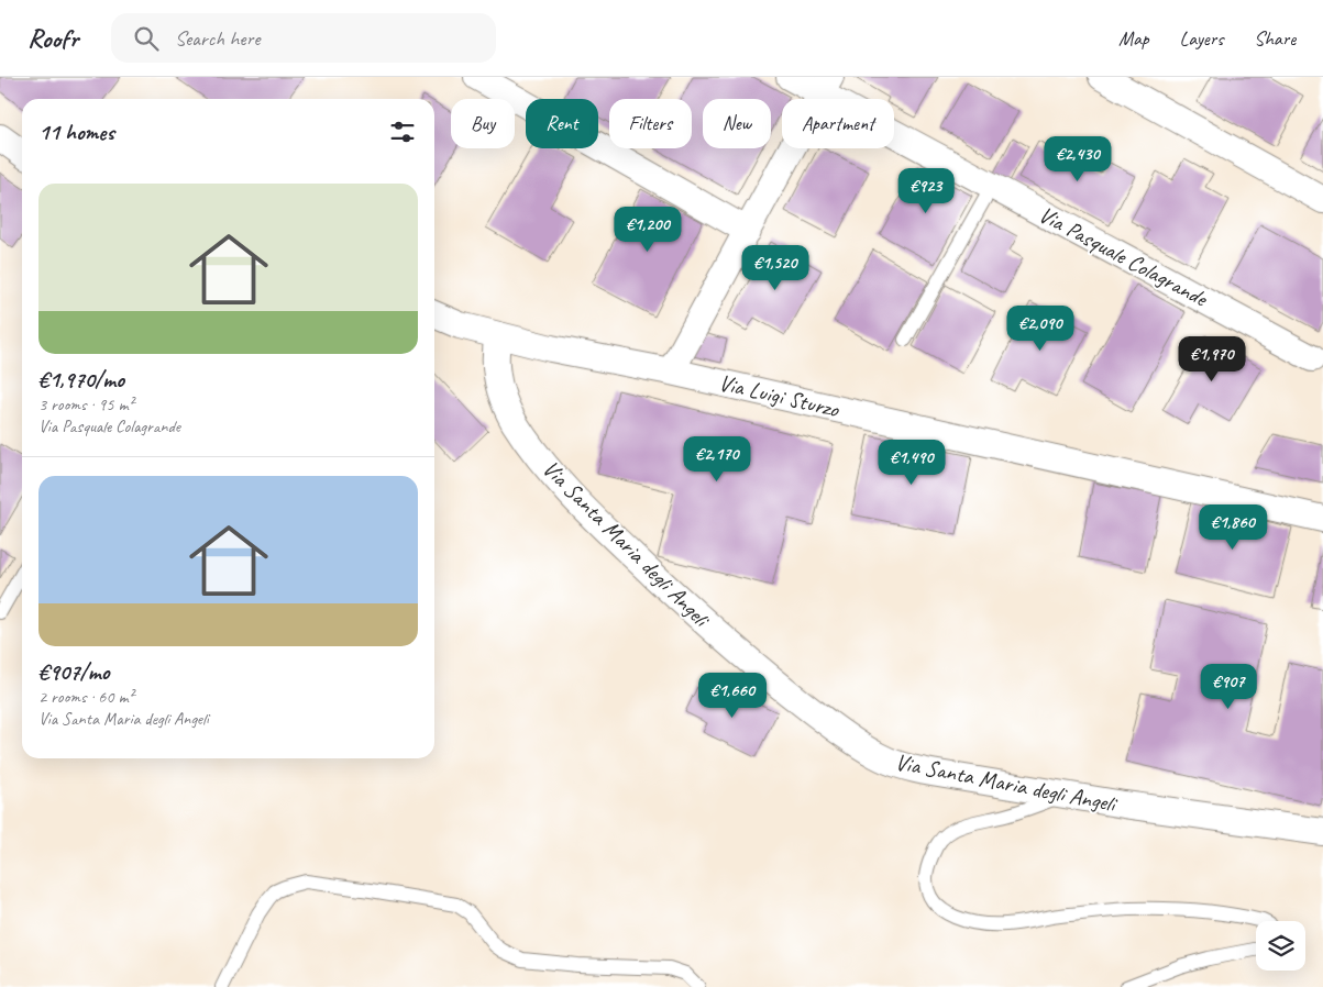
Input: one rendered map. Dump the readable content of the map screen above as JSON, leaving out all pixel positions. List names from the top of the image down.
{
  "streets": {
    "street": ["Via Pasquale Colagrande", "Via Luigi Sturzo", "Via Santa Maria degli Angeli"]
  },
  "crossings": [
    ["Via Luigi Sturzo", "Via Santa Maria degli Angeli"]
  ],
  "page": {
    "header": "Roofr",
    "search": "Search here",
    "nav": ["Map", "Layers", "Share"],
    "chip": [
      "Buy",
      "Rent",
      "Filters",
      "New",
      "Apartment"
    ],
    "heading": "11 homes",
    "price": [
      "€2,430",
      "€923",
      "€1,200",
      "€1,520",
      "€2,090",
      "€1,970",
      "€2,170",
      "€1,490",
      "€1,860",
      "€907",
      "€1,660"
    ],
    "list": [
      {
        "name": "€1,970/mo",
        "note": "3 rooms · 95 m² · Via Pasquale Colagrande"
      },
      {
        "name": "€907/mo",
        "note": "2 rooms · 60 m² · Via Santa Maria degli Angeli"
      }
    ]
  }
}
